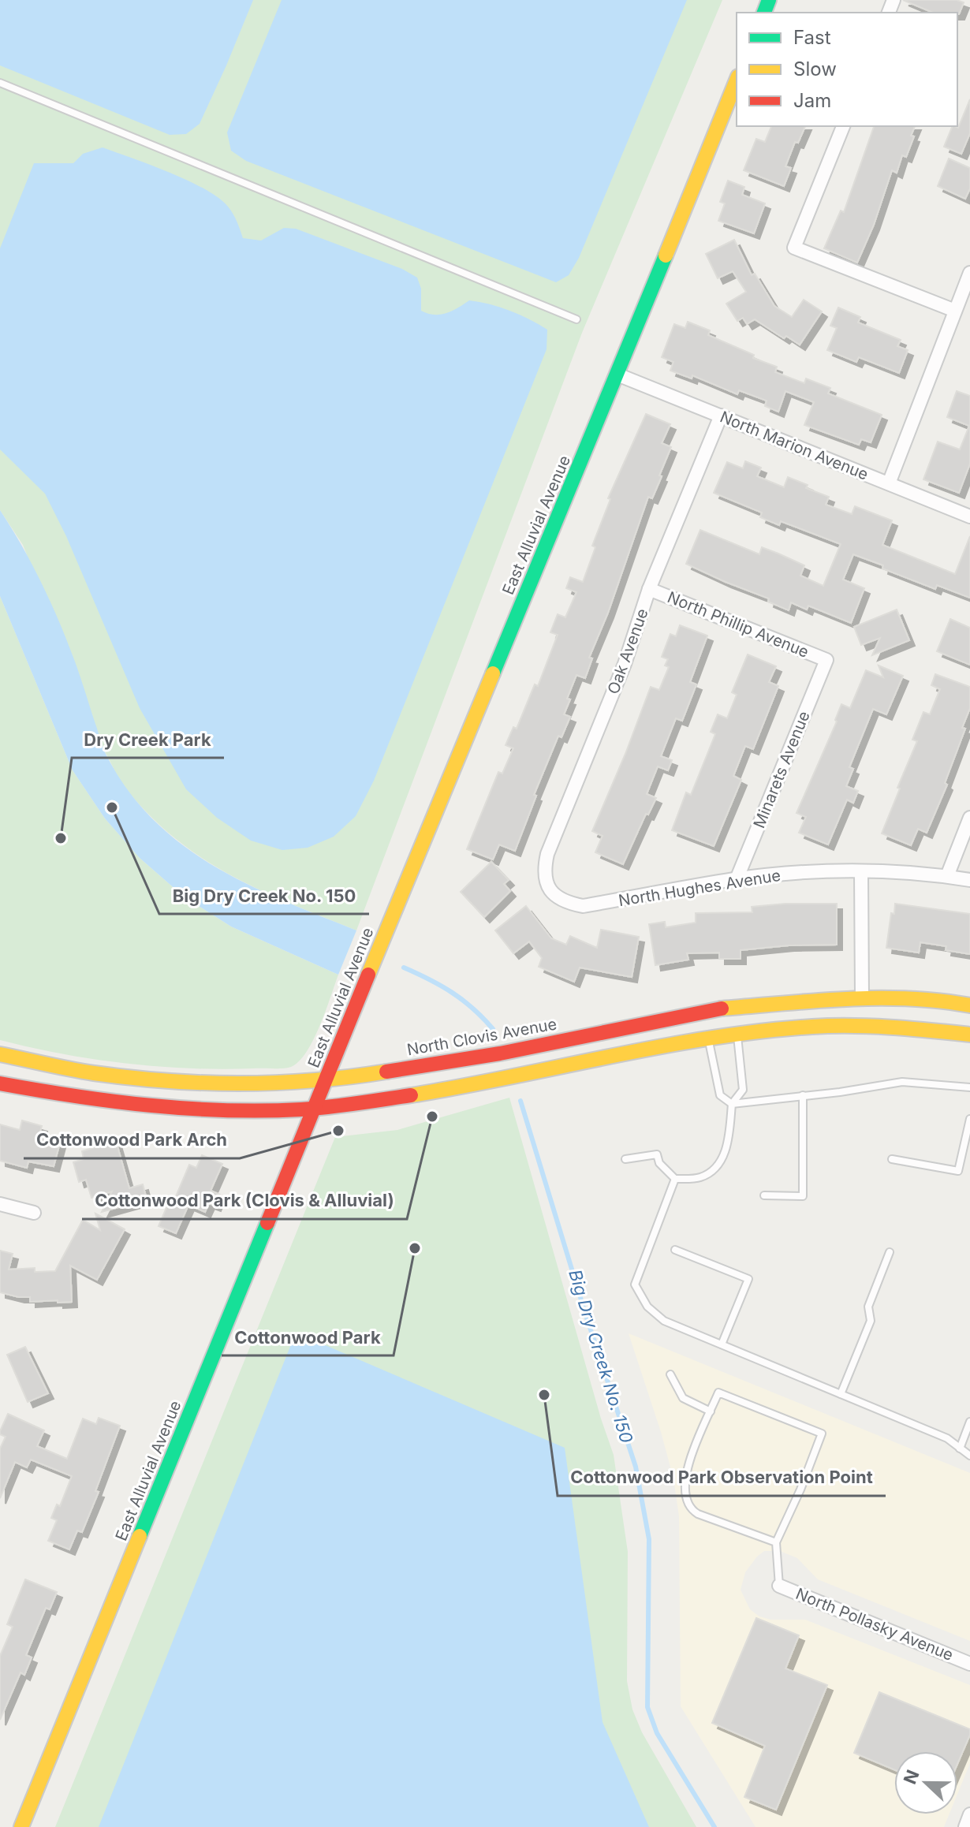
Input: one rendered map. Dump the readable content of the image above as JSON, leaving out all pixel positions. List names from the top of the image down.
{
  "streets": {
    "main road": ["East Alluvial Avenue", "North Clovis Avenue"],
    "street": [
      "North Marion Avenue",
      "North Phillip Avenue",
      "Oak Avenue",
      "Minarets Avenue",
      "North Hughes Avenue",
      "North Pollasky Avenue"
    ]
  },
  "crossings": [
    ["North Marion Avenue", "East Alluvial Avenue"],
    ["North Marion Avenue", "Oak Avenue"],
    ["East Alluvial Avenue", "North Clovis Avenue"],
    ["North Phillip Avenue", "Oak Avenue"],
    ["North Phillip Avenue", "Minarets Avenue"],
    ["Oak Avenue", "North Hughes Avenue"],
    ["Minarets Avenue", "North Hughes Avenue"]
  ],
  "water": ["Big Dry Creek No. 150"],
  "places": [
    "Big Dry Creek No. 150",
    "Dry Creek Park",
    "Cottonwood Park (Clovis & Alluvial)",
    "Cottonwood Park Arch",
    "Cottonwood Park",
    "Cottonwood Park Observation Point"
  ],
  "legend": ["Fast", "Slow", "Jam"],
  "north": "left"
}
